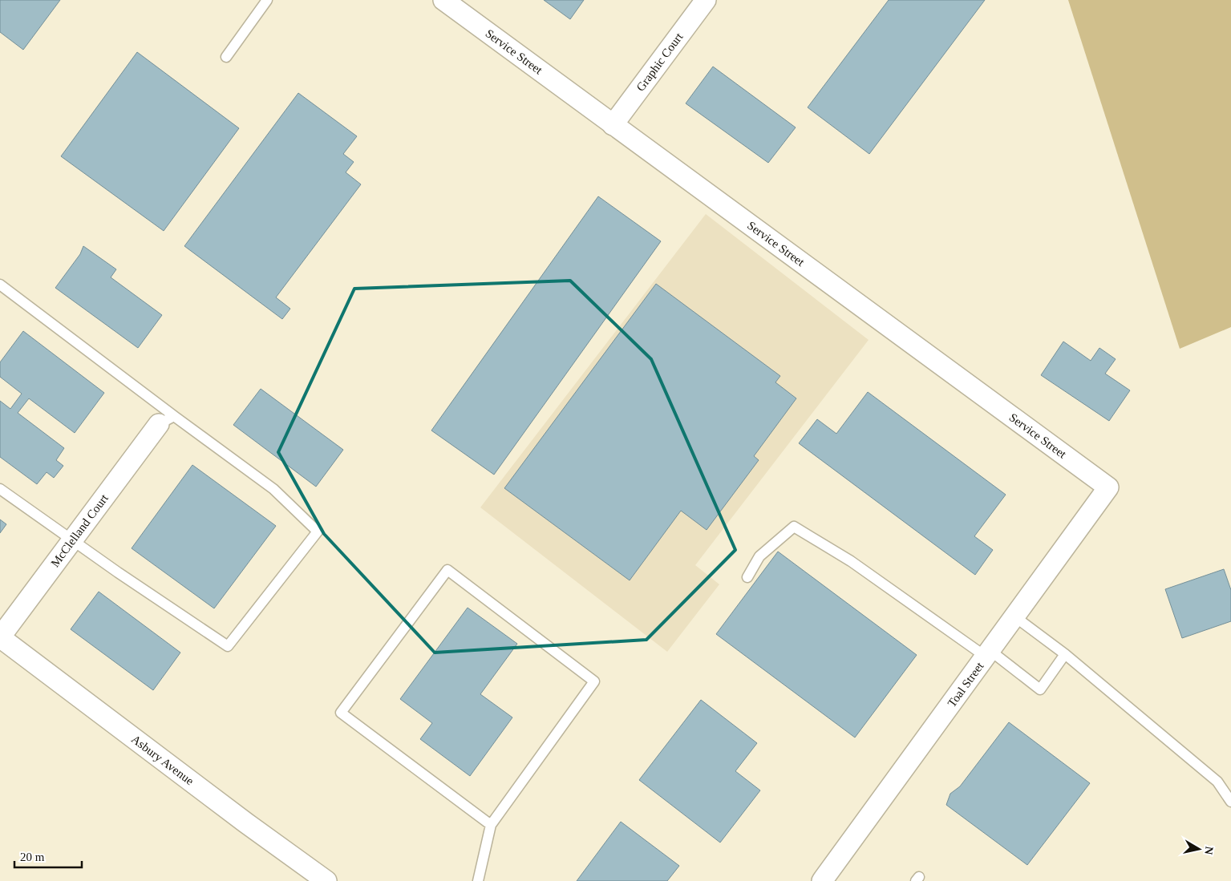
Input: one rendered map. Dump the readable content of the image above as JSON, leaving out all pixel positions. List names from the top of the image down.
{
  "streets": {
    "street": [
      "Service Street",
      "Graphic Court",
      "McClelland Court",
      "Toal Street",
      "Asbury Avenue"
    ]
  },
  "crossings": [
    ["Service Street", "Graphic Court"],
    ["Service Street", "Toal Street"],
    ["McClelland Court", "Asbury Avenue"]
  ],
  "scale_bar": "20 m",
  "north": "right"
}
